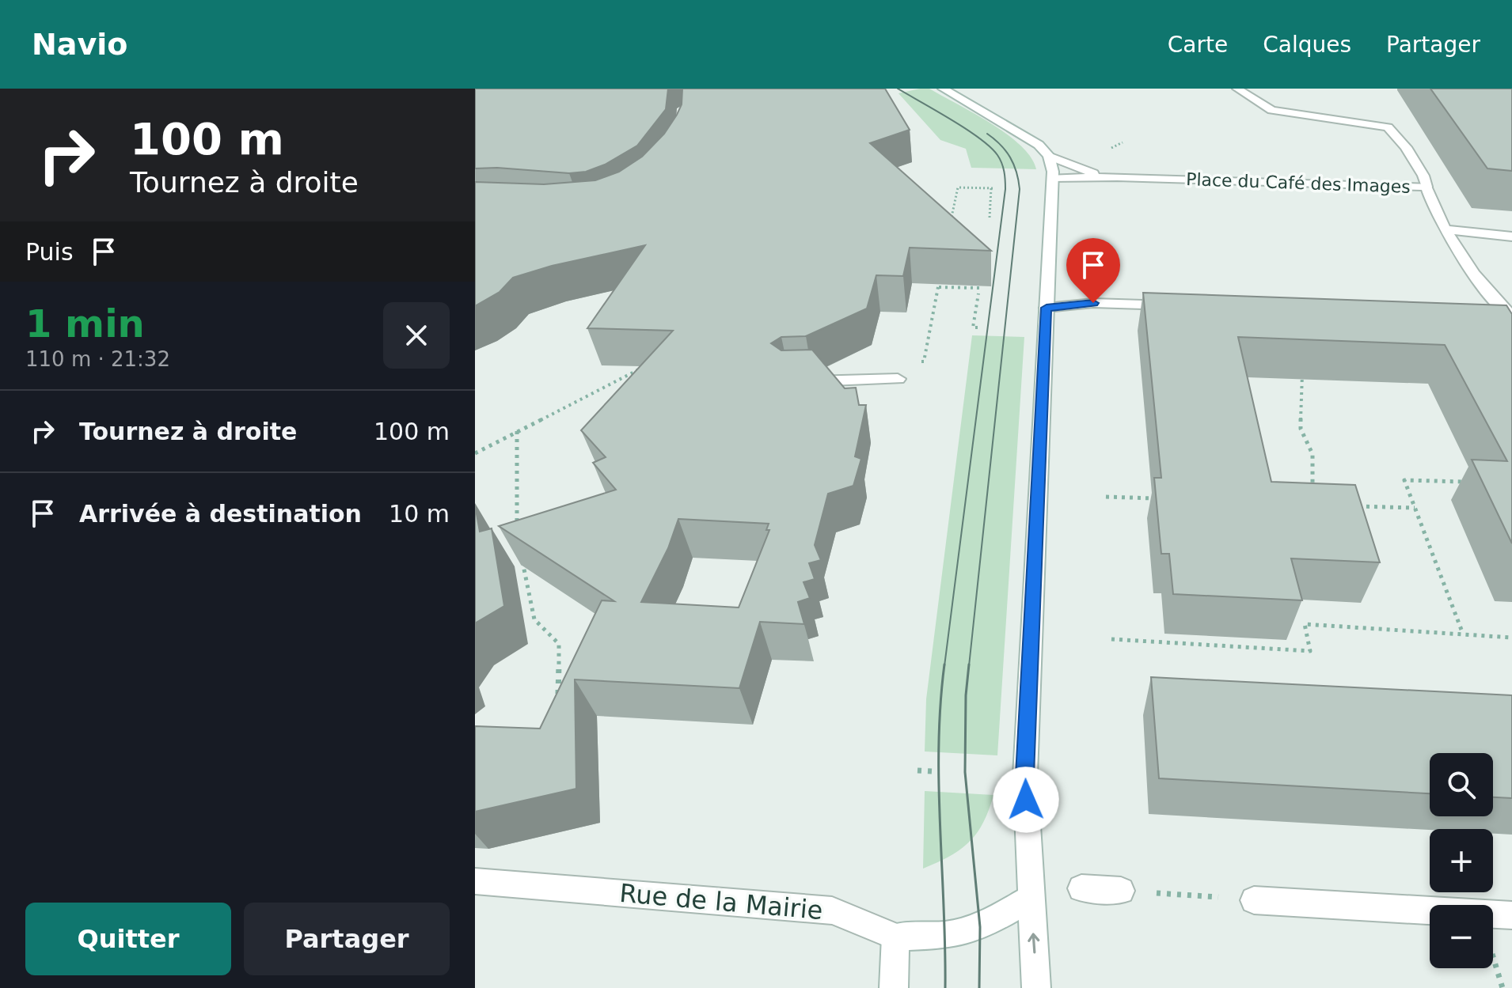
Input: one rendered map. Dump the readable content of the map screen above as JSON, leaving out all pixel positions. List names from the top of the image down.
{
  "streets": {
    "street": ["Place du Café des Images", "Rue de la Mairie"]
  },
  "page": {
    "header": "Navio",
    "nav": ["Carte", "Calques", "Partager"],
    "turn": ["100 m", "Tournez à droite"],
    "then": "Puis",
    "heading": ["1 min", "110 m · 21:32"],
    "list": [
      {
        "name": "Tournez à droite",
        "value": "100 m"
      },
      {
        "name": "Arrivée à destination",
        "value": "10 m"
      }
    ],
    "map_buttons": ["+", "−"],
    "buttons": ["Quitter", "Partager"]
  }
}
